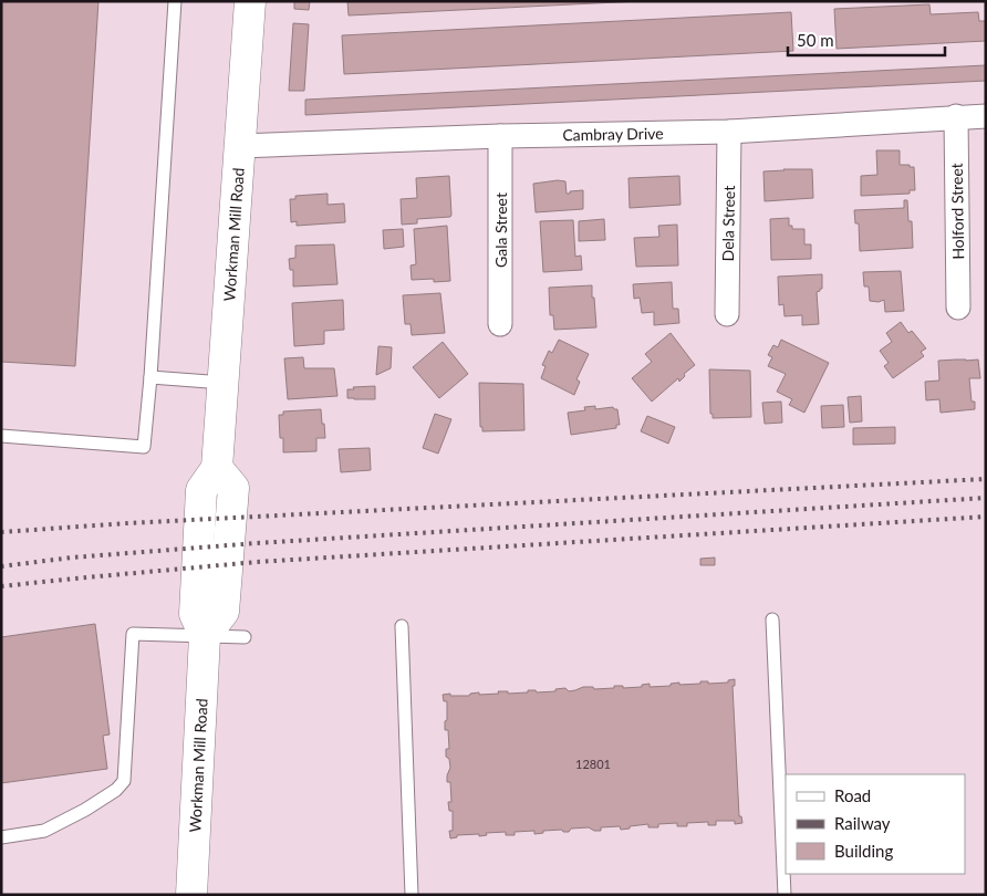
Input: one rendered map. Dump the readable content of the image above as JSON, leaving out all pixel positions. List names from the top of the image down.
{
  "streets": {
    "street": [
      "Cambray Drive",
      "Holford Street",
      "Dela Street",
      "Gala Street",
      "Workman Mill Road"
    ]
  },
  "crossings": [
    ["Cambray Drive", "Holford Street"],
    ["Cambray Drive", "Dela Street"],
    ["Cambray Drive", "Gala Street"],
    ["Cambray Drive", "Workman Mill Road"]
  ],
  "house_numbers": ["12801"],
  "legend": ["Road", "Railway", "Building"],
  "scale_bar": "50 m"
}
